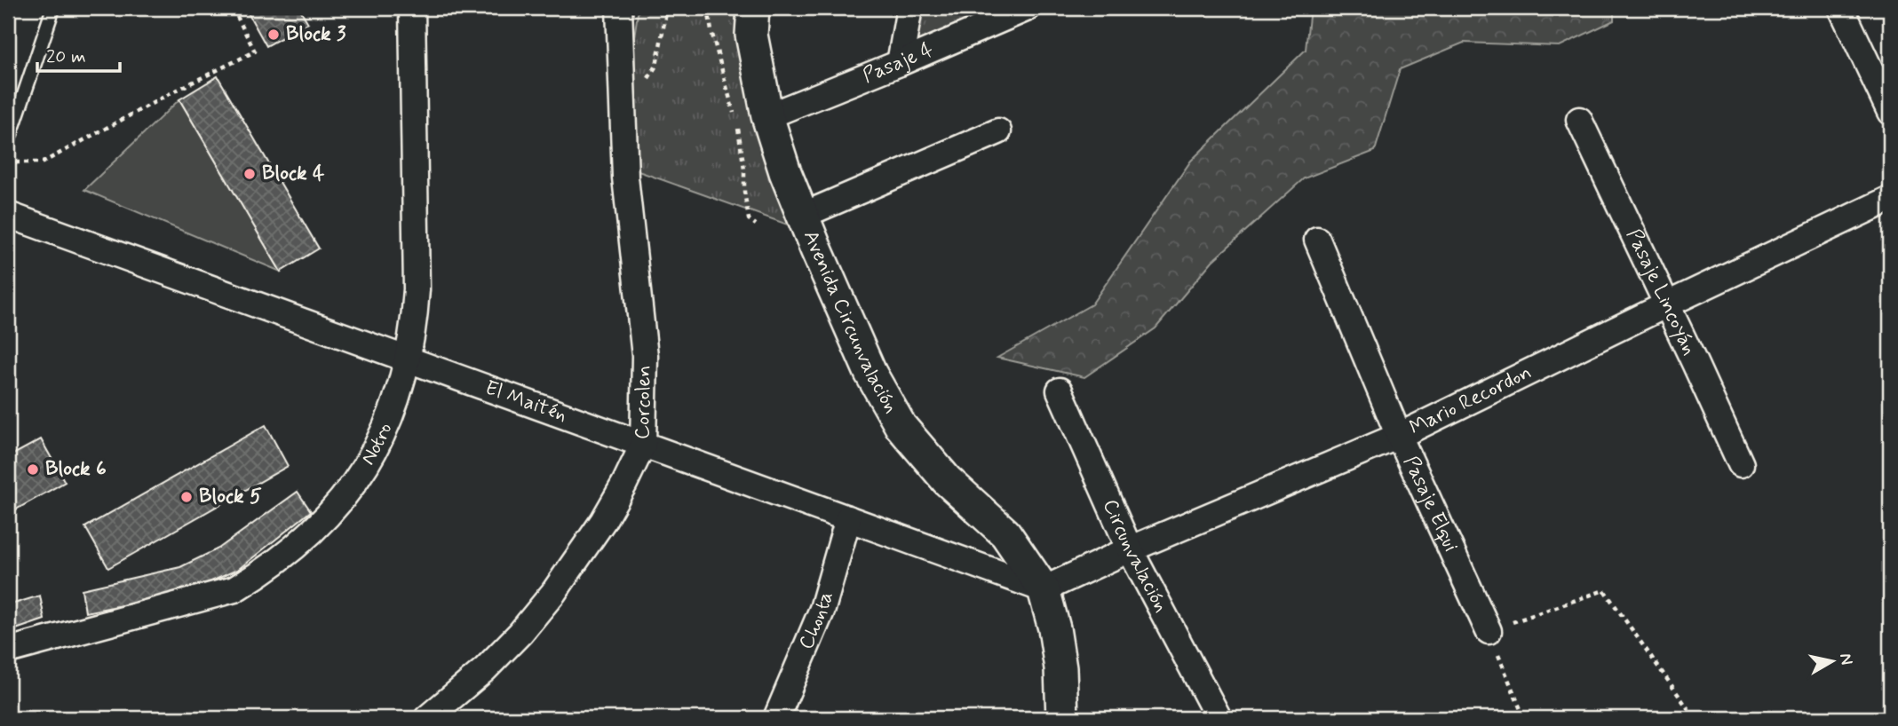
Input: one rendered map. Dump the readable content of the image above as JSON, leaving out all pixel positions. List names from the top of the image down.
{
  "streets": {
    "street": [
      "Pasaje 4",
      "Pasaje Lincoyán",
      "Avenida Circunvalación",
      "Mario Recordon",
      "Corcolen",
      "El Maitén",
      "Notro",
      "Pasaje Elqui",
      "Circunvalación",
      "Chonta"
    ]
  },
  "crossings": [
    ["Pasaje 4", "Avenida Circunvalación"],
    ["Pasaje Lincoyán", "Mario Recordon"],
    ["Avenida Circunvalación", "Mario Recordon"],
    ["Avenida Circunvalación", "El Maitén"],
    ["Mario Recordon", "El Maitén"],
    ["Mario Recordon", "Pasaje Elqui"],
    ["Mario Recordon", "Circunvalación"],
    ["Corcolen", "El Maitén"],
    ["El Maitén", "Notro"],
    ["El Maitén", "Chonta"]
  ],
  "places": [
    "Block 3",
    "Block 4",
    "Block 6",
    "Block 5"
  ],
  "scale_bar": "20 m",
  "north": "right"
}
